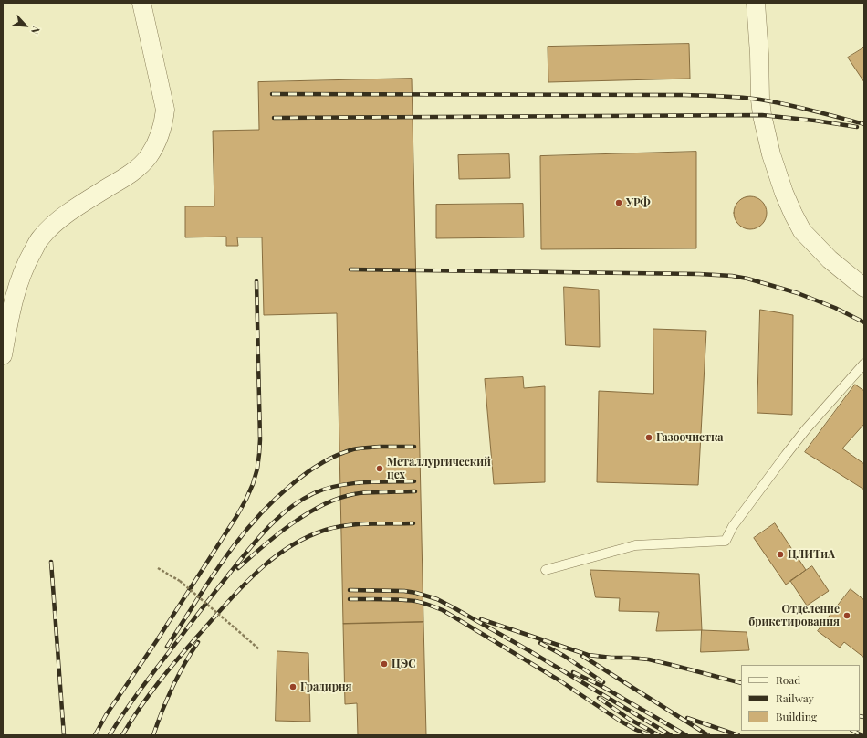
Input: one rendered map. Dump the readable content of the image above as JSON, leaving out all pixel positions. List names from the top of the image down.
{
  "places": [
    "УРФ",
    "Газоочистка",
    "Металлургический цех",
    "ЦЛИТиА",
    "Отделение брикетирования",
    "ЦЭС",
    "Градирня"
  ],
  "legend": ["Road", "Railway", "Building"],
  "north": "bottom right"
}
